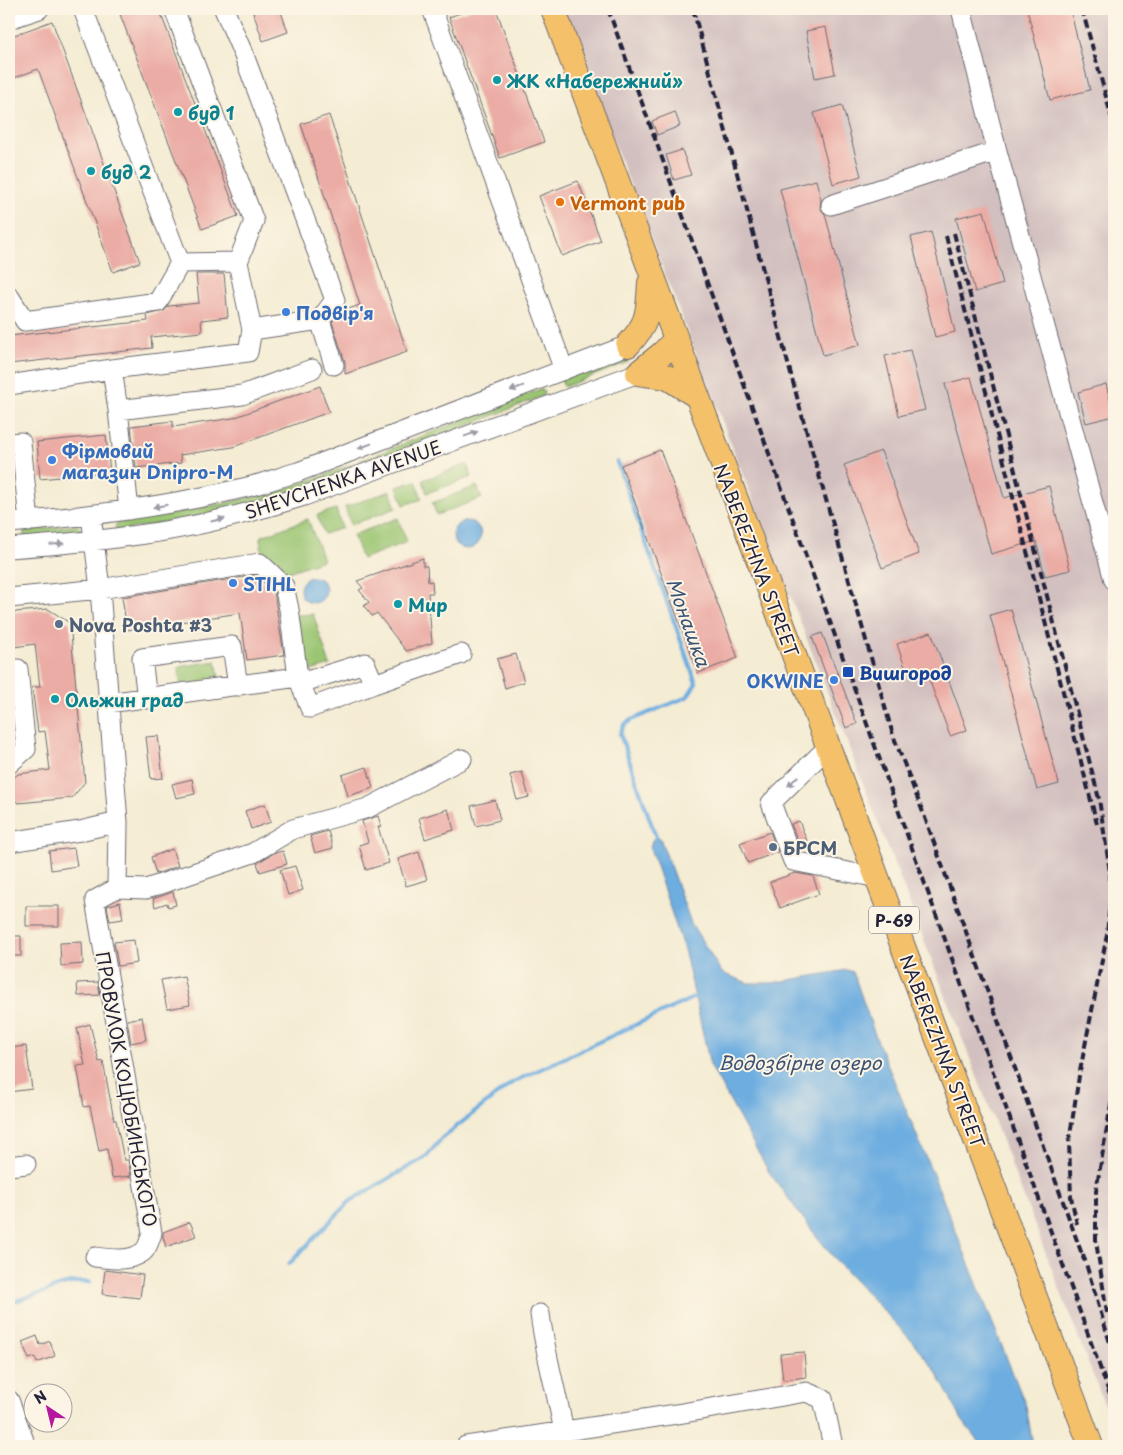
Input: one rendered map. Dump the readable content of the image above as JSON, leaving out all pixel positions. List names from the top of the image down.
{
  "streets": {
    "main road": ["NABEREZHNA STREET", "Р-69"],
    "street": ["SHEVCHENKA AVENUE", "ПРОВУЛОК КОЦЮБИНСЬКОГО"]
  },
  "water": ["Монашка", "Водозбірне озеро"],
  "places": {
    "other": [
      "ЖК «Набережний»",
      "буд 1",
      "буд 2",
      "Vermont pub",
      "Подвір'я",
      "Фірмовий магазин Dnipro-M",
      "STIHL",
      "Мир",
      "Nova Poshta #3",
      "OKWINE",
      "Ольжин град",
      "БРСМ"
    ],
    "transit": ["Вишгород"]
  },
  "north": "top left"
}
